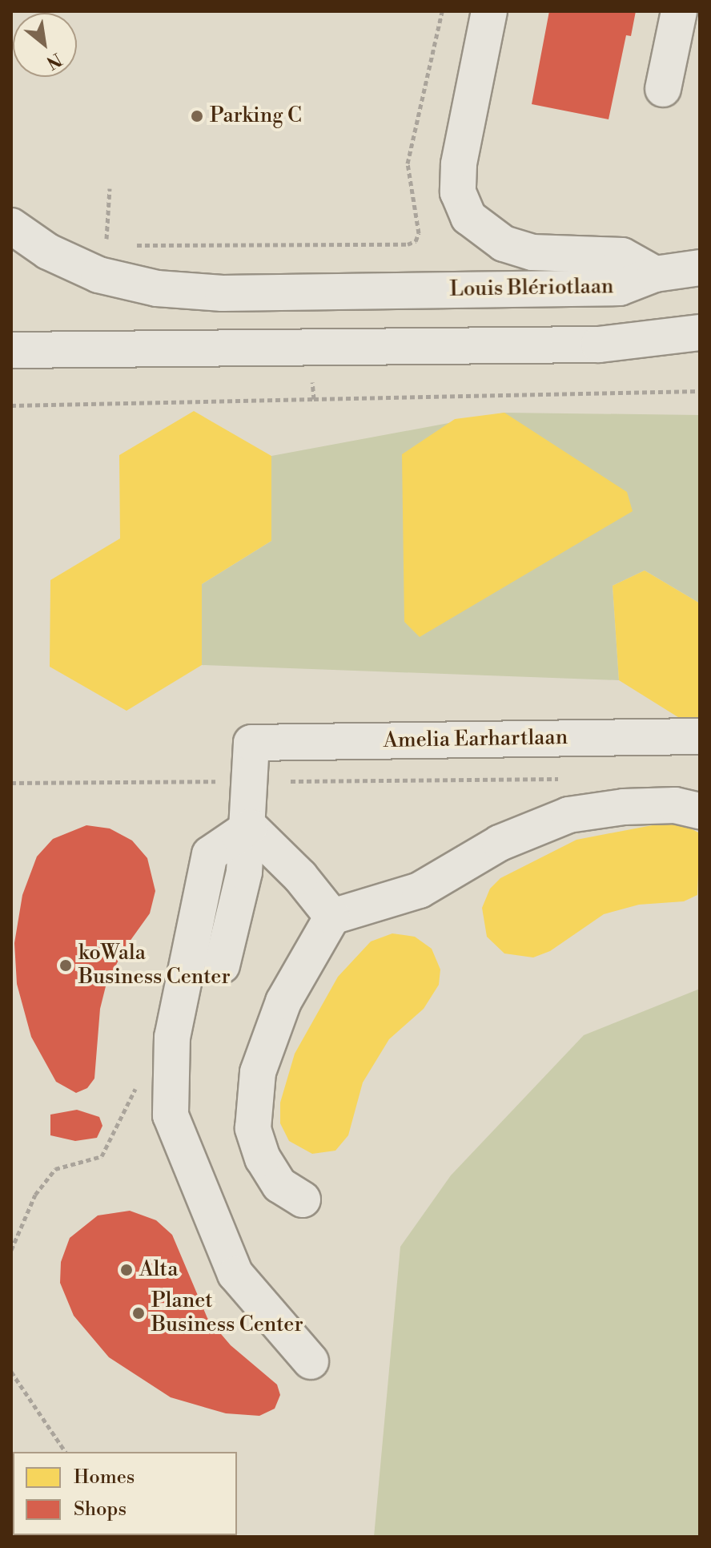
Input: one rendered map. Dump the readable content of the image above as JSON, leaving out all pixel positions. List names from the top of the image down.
{
  "streets": {
    "street": ["Louis Blériotlaan", "Amelia Earhartlaan"]
  },
  "places": [
    "Parking C",
    "koWala Business Center",
    "Alta",
    "Planet Business Center"
  ],
  "legend": ["Homes", "Shops"],
  "north": "bottom right"
}
